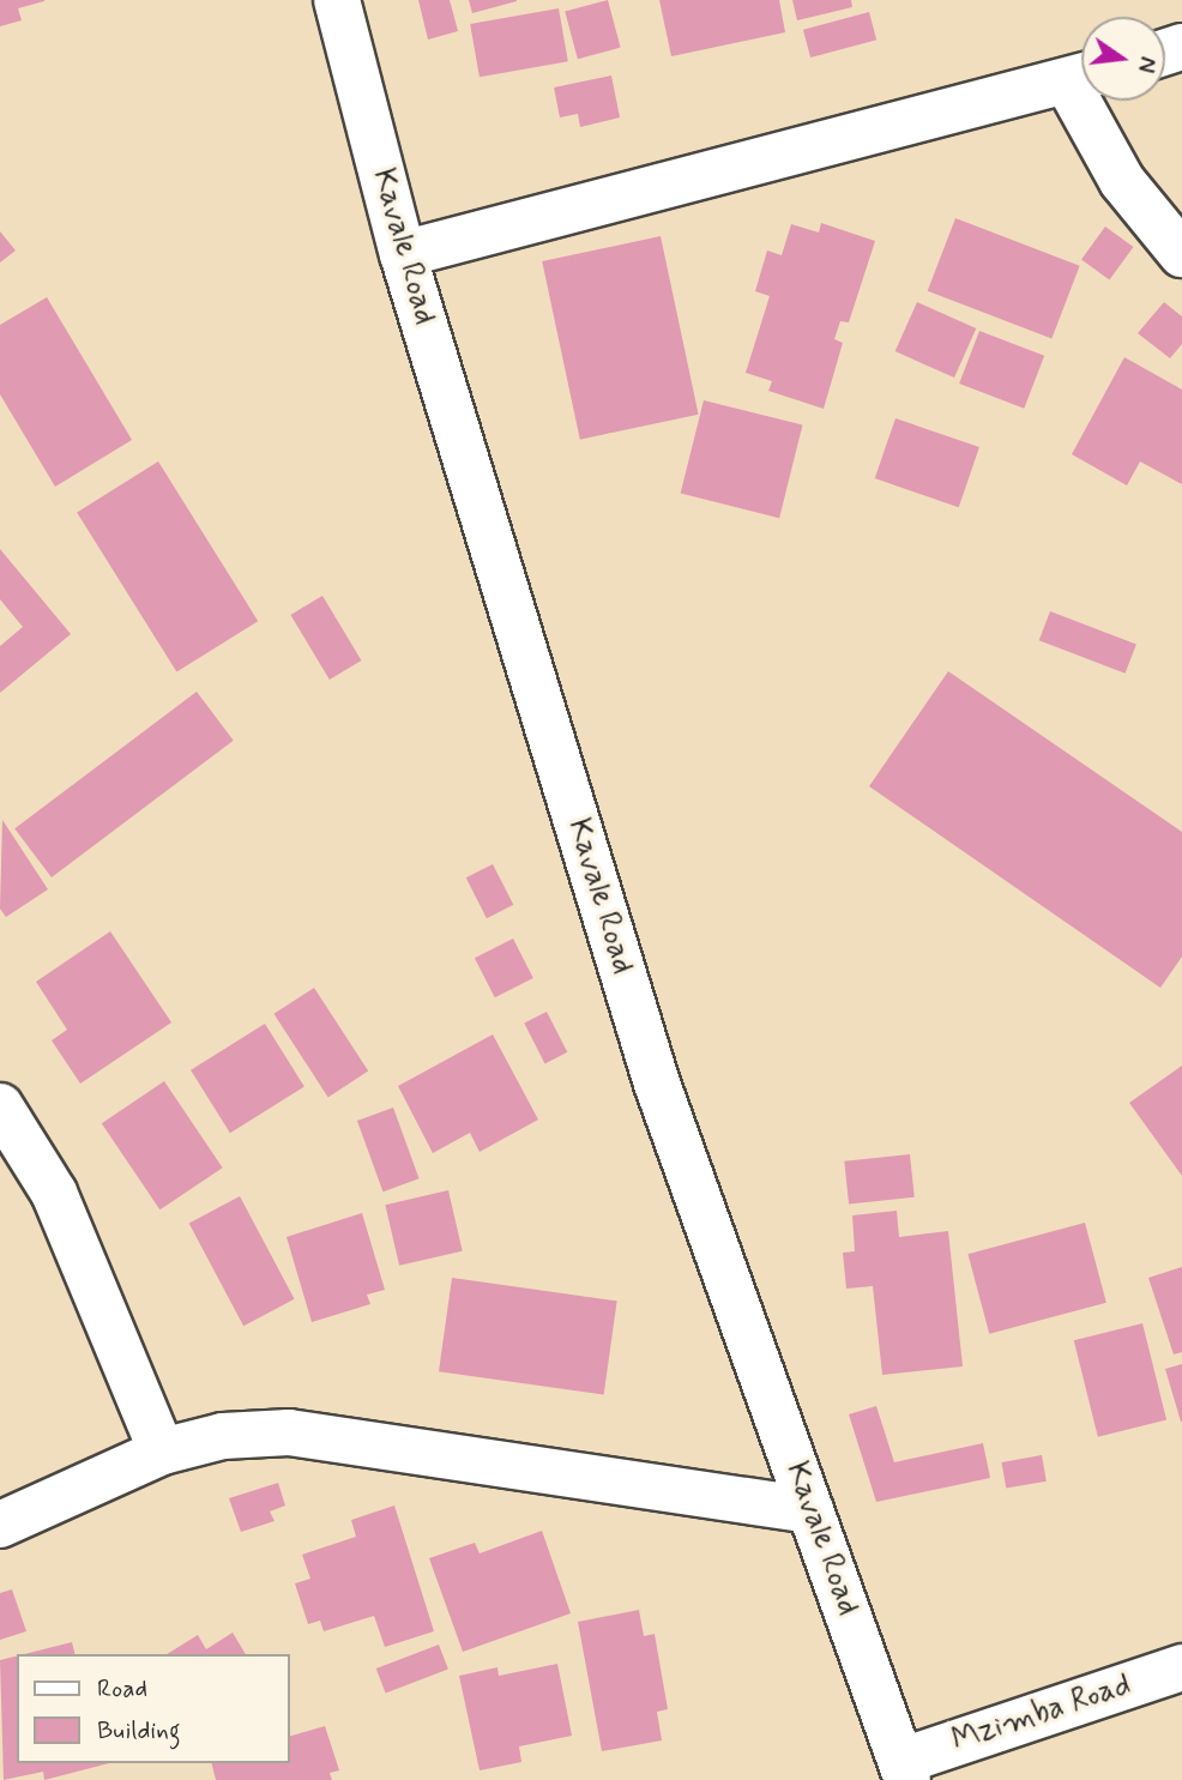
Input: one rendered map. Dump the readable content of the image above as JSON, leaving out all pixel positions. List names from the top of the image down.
{
  "streets": {
    "street": ["Kavale Road", "Mzimba Road"]
  },
  "crossings": [
    ["Kavale Road", "Mzimba Road"]
  ],
  "legend": ["Road", "Building"],
  "north": "right"
}
